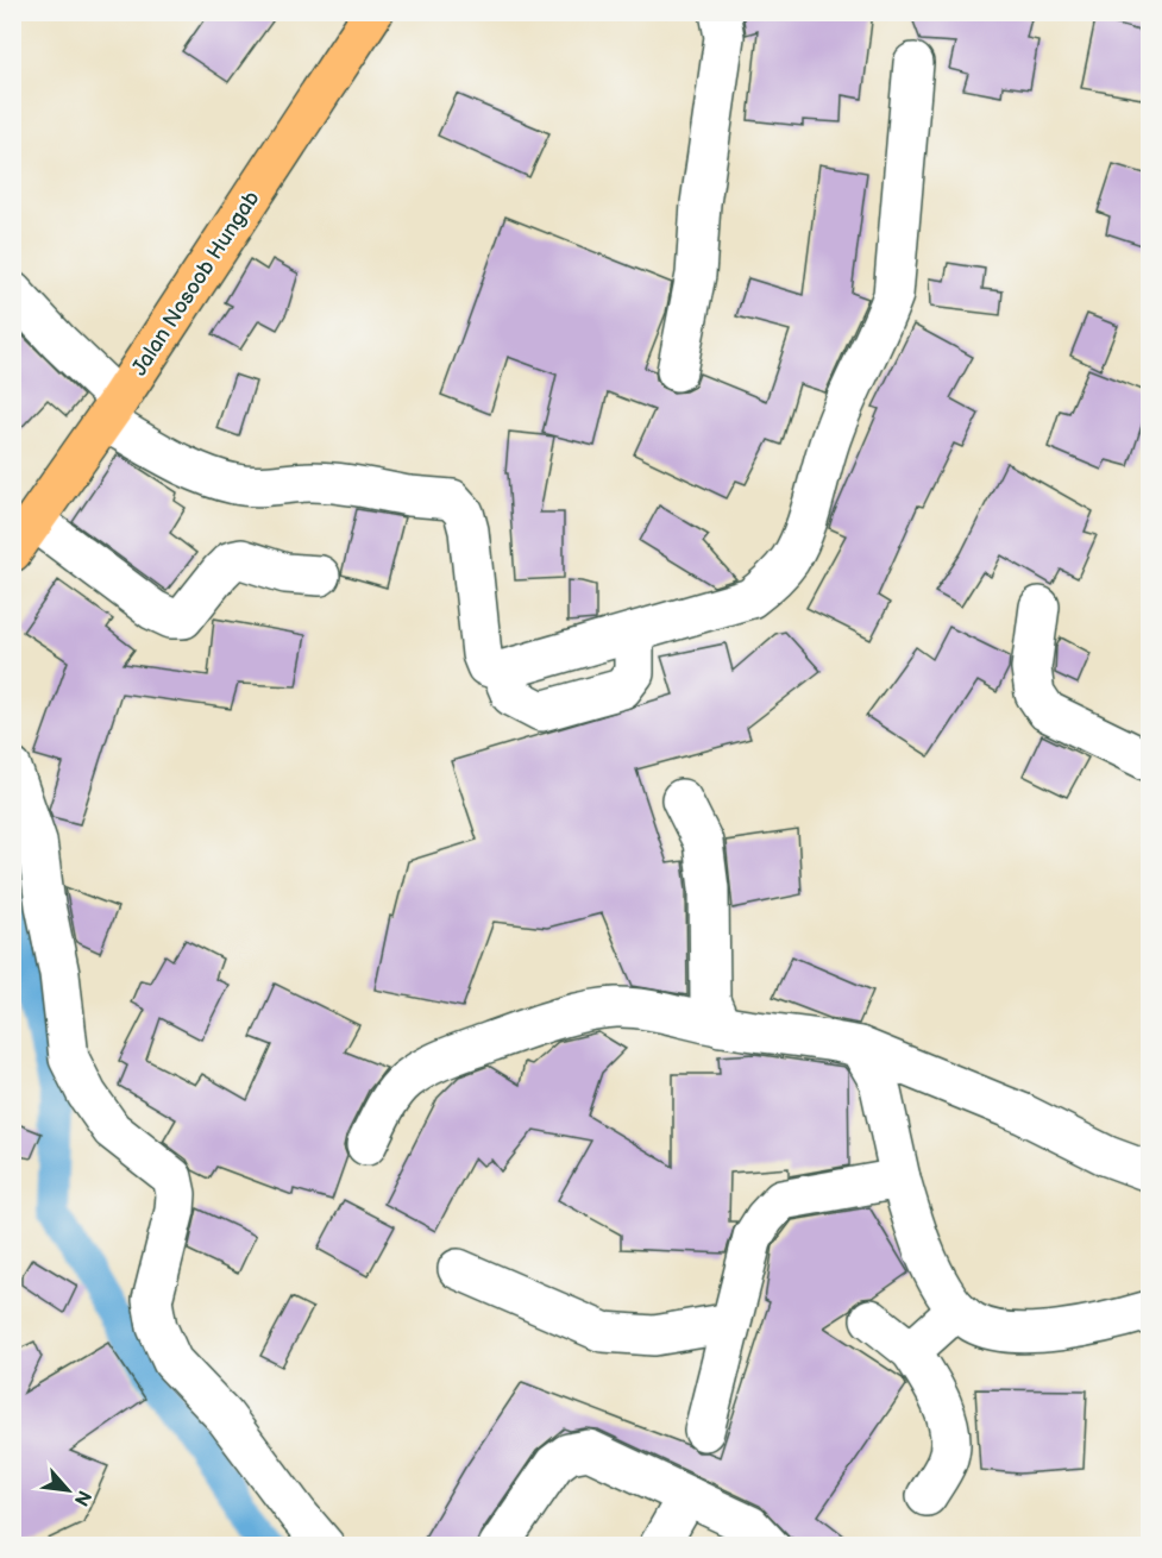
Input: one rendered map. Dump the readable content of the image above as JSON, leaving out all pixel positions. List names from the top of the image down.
{
  "streets": {
    "main road": ["Jalan Nosoob Hungab"]
  },
  "north": "bottom right"
}
